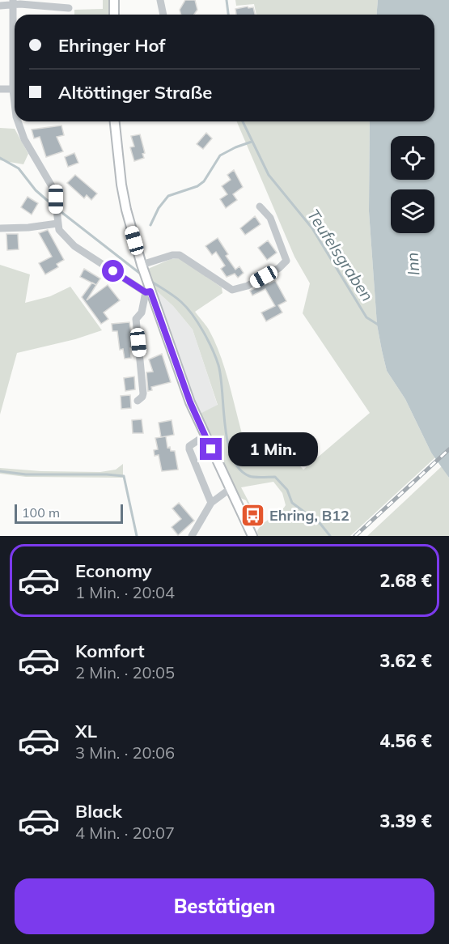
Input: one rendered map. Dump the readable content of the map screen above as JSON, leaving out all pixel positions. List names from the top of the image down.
{
  "water": ["Teufelsgraben", "Inn"],
  "places": {
    "bus stop": ["Ehring, B12"]
  },
  "scale_bar": "100 m",
  "page": {
    "banner": ["Ehringer Hof", "Altöttinger Straße"],
    "bubble": "1 Min.",
    "scale": "100 m",
    "list": [
      {
        "name": "Economy",
        "note": "1 Min. · 20:04",
        "value": "2.68 €"
      },
      {
        "name": "Komfort",
        "note": "2 Min. · 20:05",
        "value": "3.62 €"
      },
      {
        "name": "XL",
        "note": "3 Min. · 20:06",
        "value": "4.56 €"
      },
      {
        "name": "Black",
        "note": "4 Min. · 20:07",
        "value": "3.39 €"
      }
    ],
    "buttons": "Bestätigen"
  }
}
